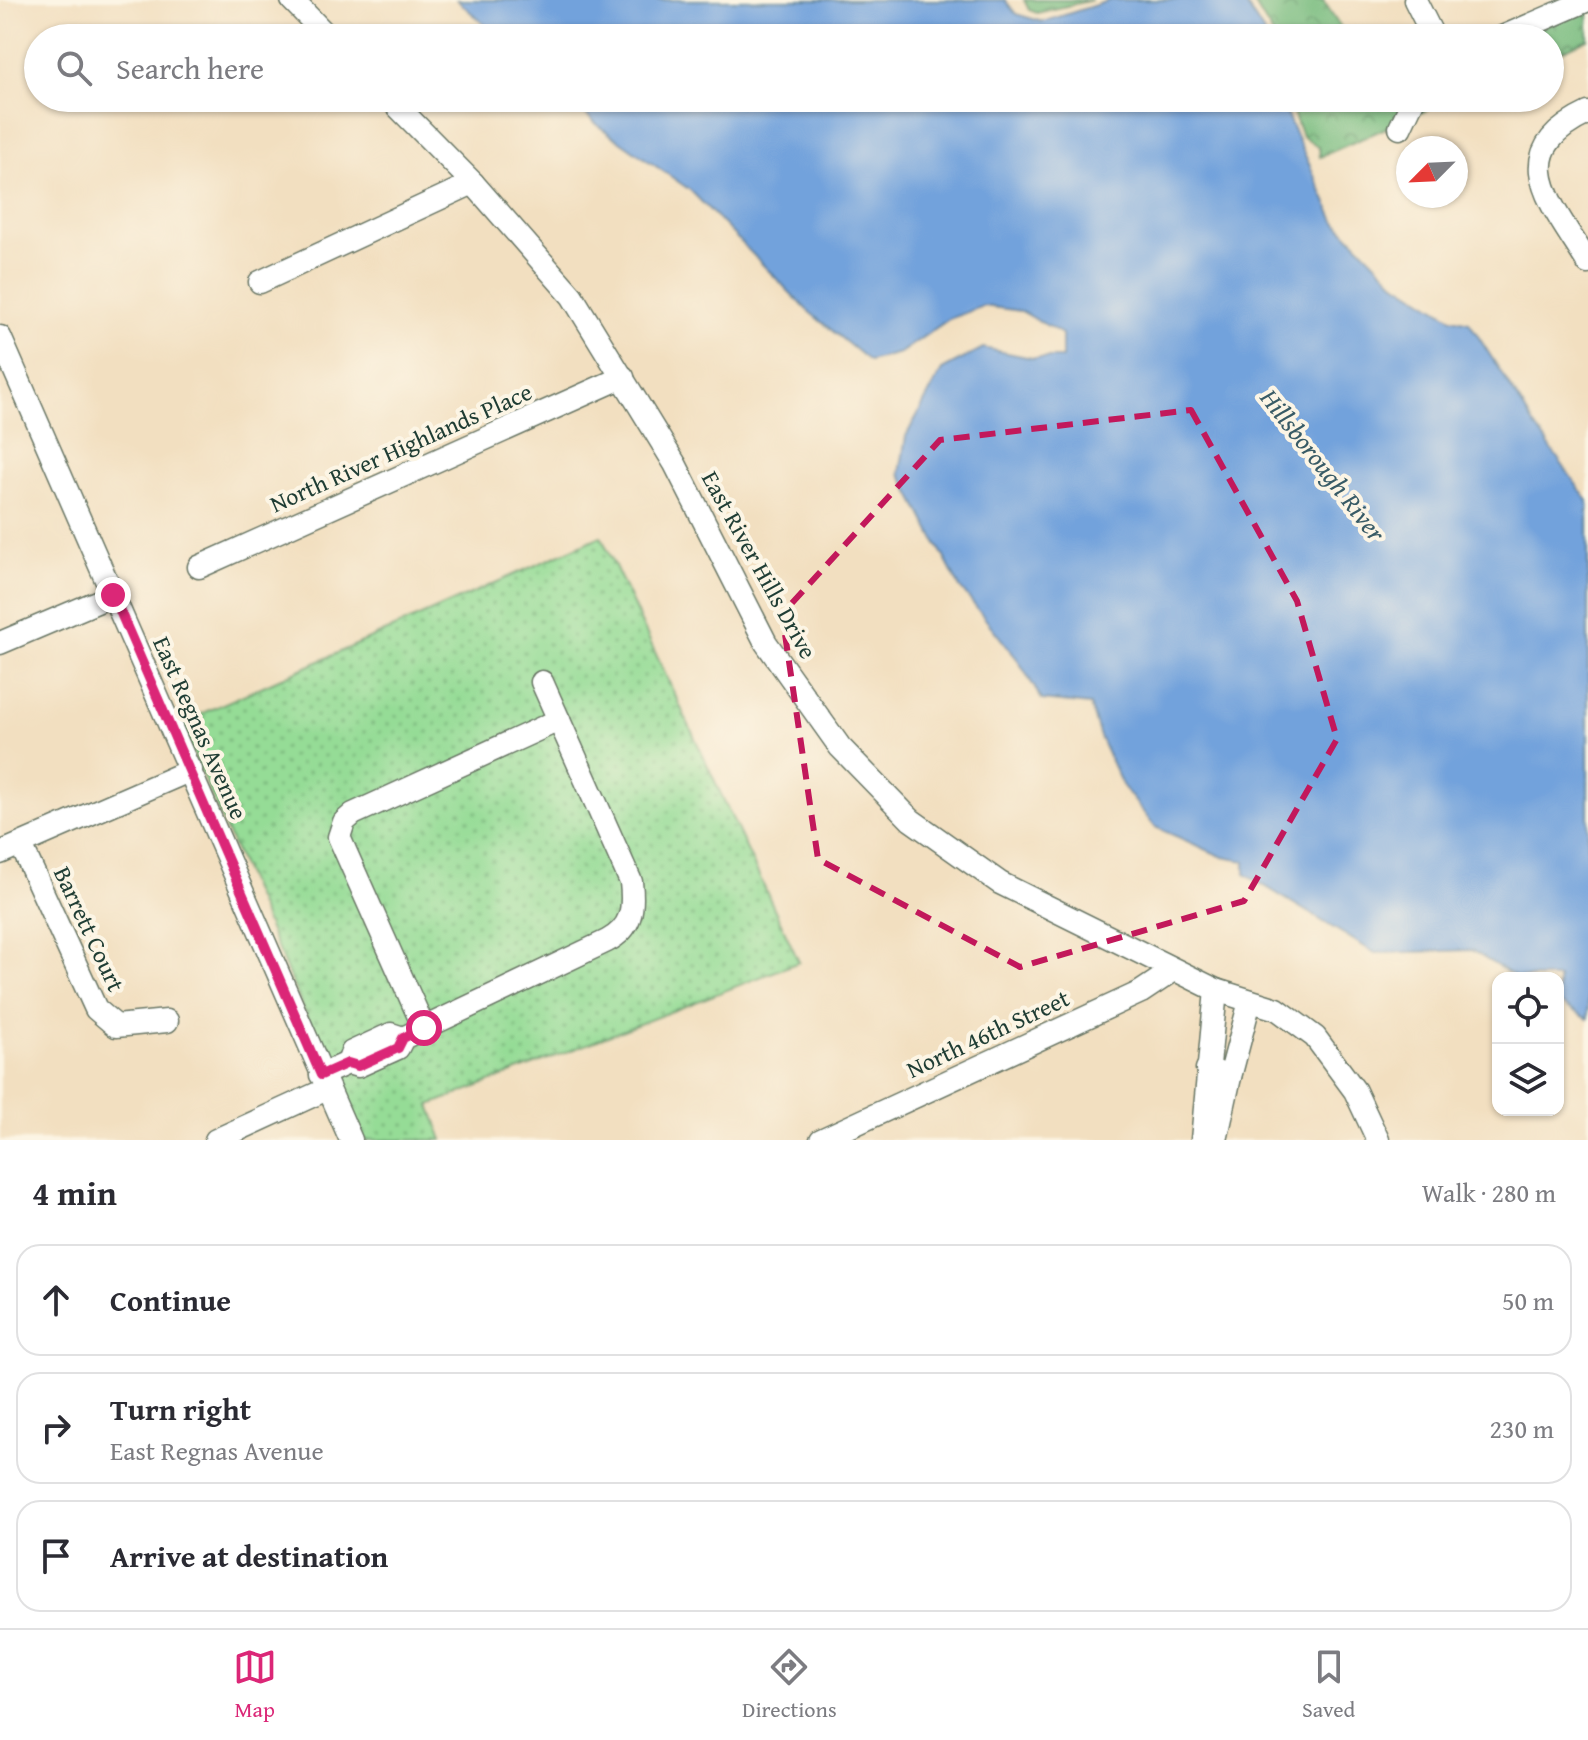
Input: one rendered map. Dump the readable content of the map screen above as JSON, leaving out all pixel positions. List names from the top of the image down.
{
  "streets": {
    "street": [
      "North River Highlands Place",
      "East River Hills Drive",
      "East Regnas Avenue",
      "Barrett Court",
      "North 46th Street"
    ]
  },
  "crossings": [
    ["North River Highlands Place", "East River Hills Drive"],
    ["East River Hills Drive", "North 46th Street"]
  ],
  "water": ["Hillsborough River"],
  "north": "bottom left",
  "page": {
    "search": "Search here",
    "heading": ["4 min", "Walk · 280 m"],
    "list": [
      ["Continue", "50 m"],
      ["Turn right", "East Regnas Avenue", "230 m"],
      "Arrive at destination"
    ],
    "nav": ["Map", "Directions", "Saved"]
  }
}
